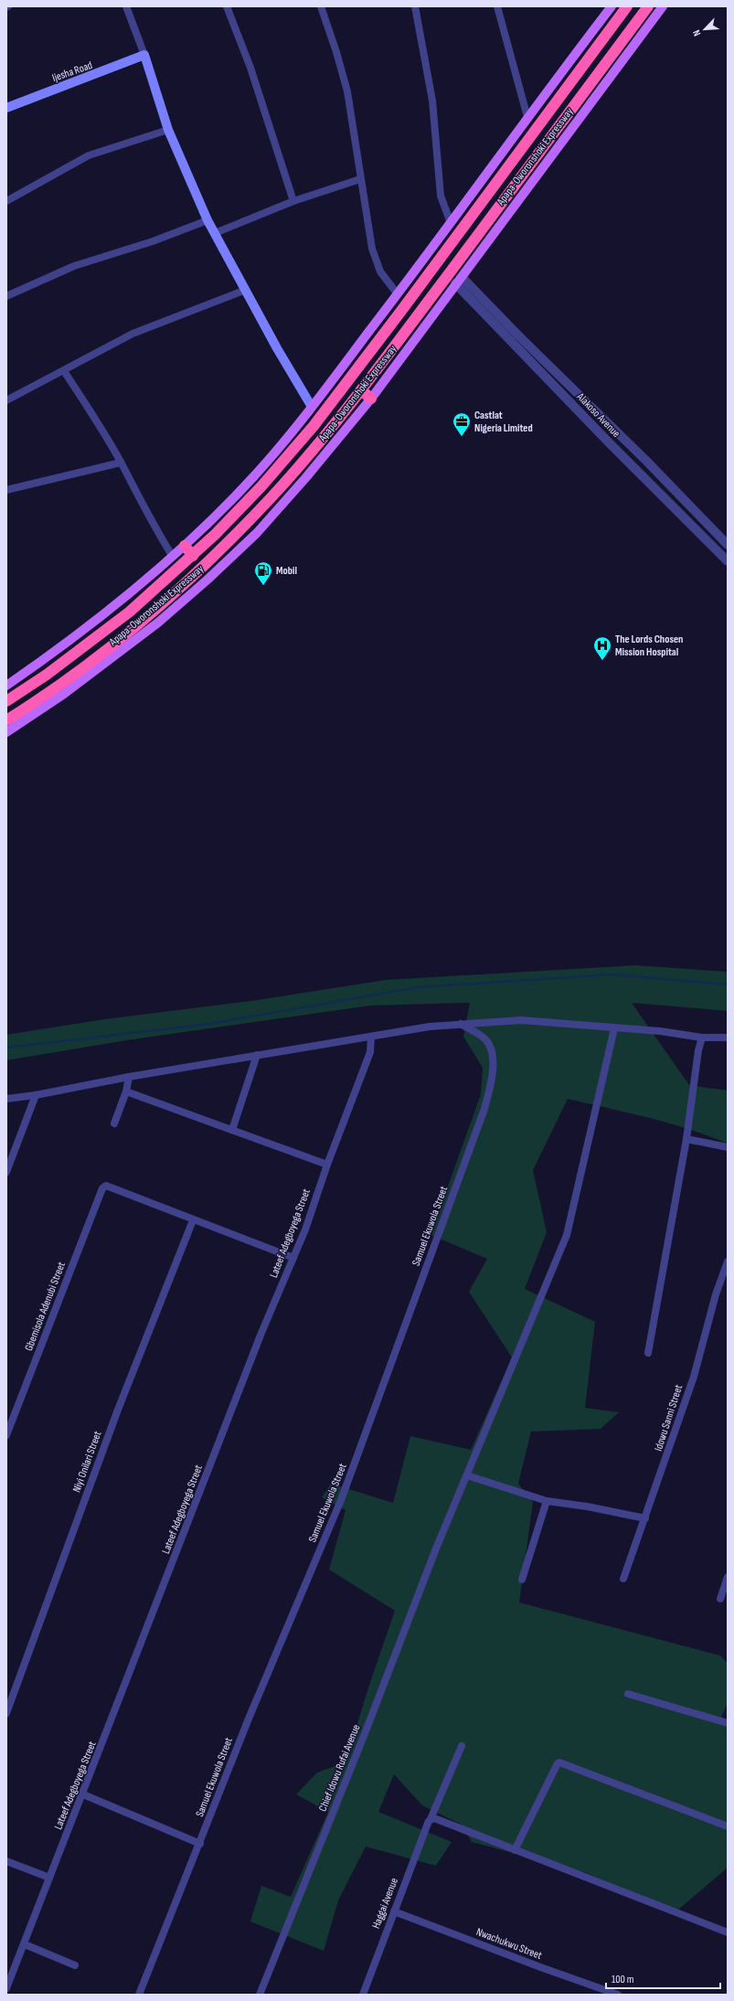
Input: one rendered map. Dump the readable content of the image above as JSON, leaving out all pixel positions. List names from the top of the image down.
{
  "streets": {
    "highway": ["Apapa-Oworonshoki Expressway"],
    "main road": ["Ijesha Road"],
    "street": [
      "Alakoso Avenue",
      "Samuel Ekuwola Street",
      "Lateef Adegboyega Street",
      "Gbemisola Adenubi Street",
      "Idowu Sanni Street",
      "Niyi Onilari Street",
      "Chief Idowu Rufai Avenue",
      "Haggai Avenue",
      "Nwachukwu Street"
    ]
  },
  "crossings": [
    ["Apapa-Oworonshoki Expressway", "Alakoso Avenue"],
    ["Gbemisola Adenubi Street", "Niyi Onilari Street"],
    ["Haggai Avenue", "Nwachukwu Street"]
  ],
  "places": {
    "office": ["Castlat Nigeria Limited"],
    "fuel station": ["Mobil"],
    "hospital": ["The Lords Chosen Mission Hospital"]
  },
  "scale_bar": "100 m",
  "north": "bottom left"
}
